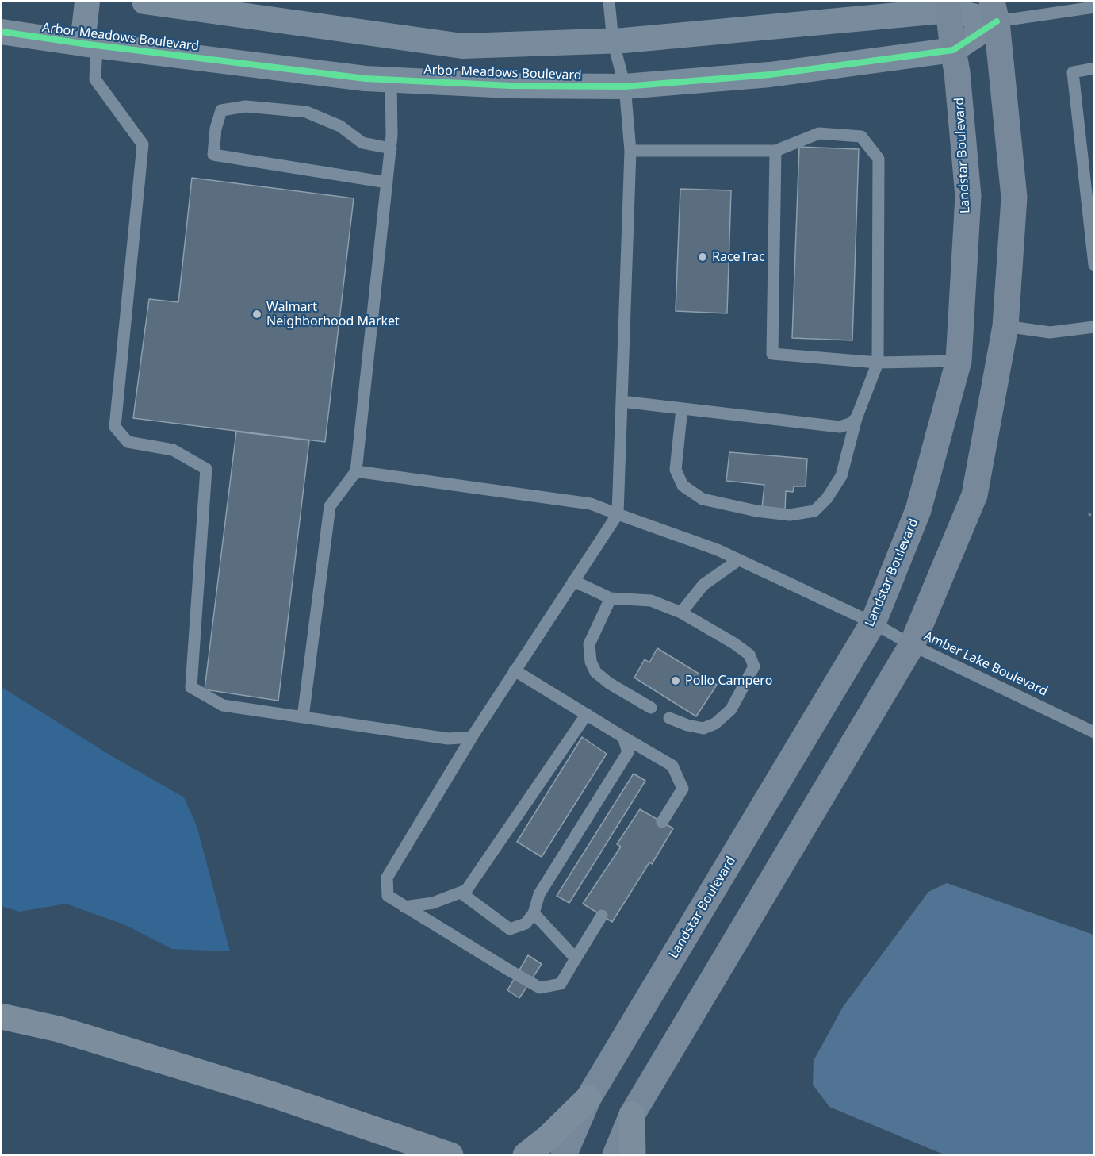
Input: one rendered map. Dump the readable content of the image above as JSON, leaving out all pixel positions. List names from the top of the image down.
{
  "streets": {
    "main road": ["Landstar Boulevard"],
    "street": ["Arbor Meadows Boulevard"],
    "lane": ["Amber Lake Boulevard"]
  },
  "crossings": [
    ["Arbor Meadows Boulevard", "Landstar Boulevard"],
    ["Landstar Boulevard", "Amber Lake Boulevard"]
  ],
  "places": ["RaceTrac", "Walmart Neighborhood Market", "Pollo Campero"]
}
